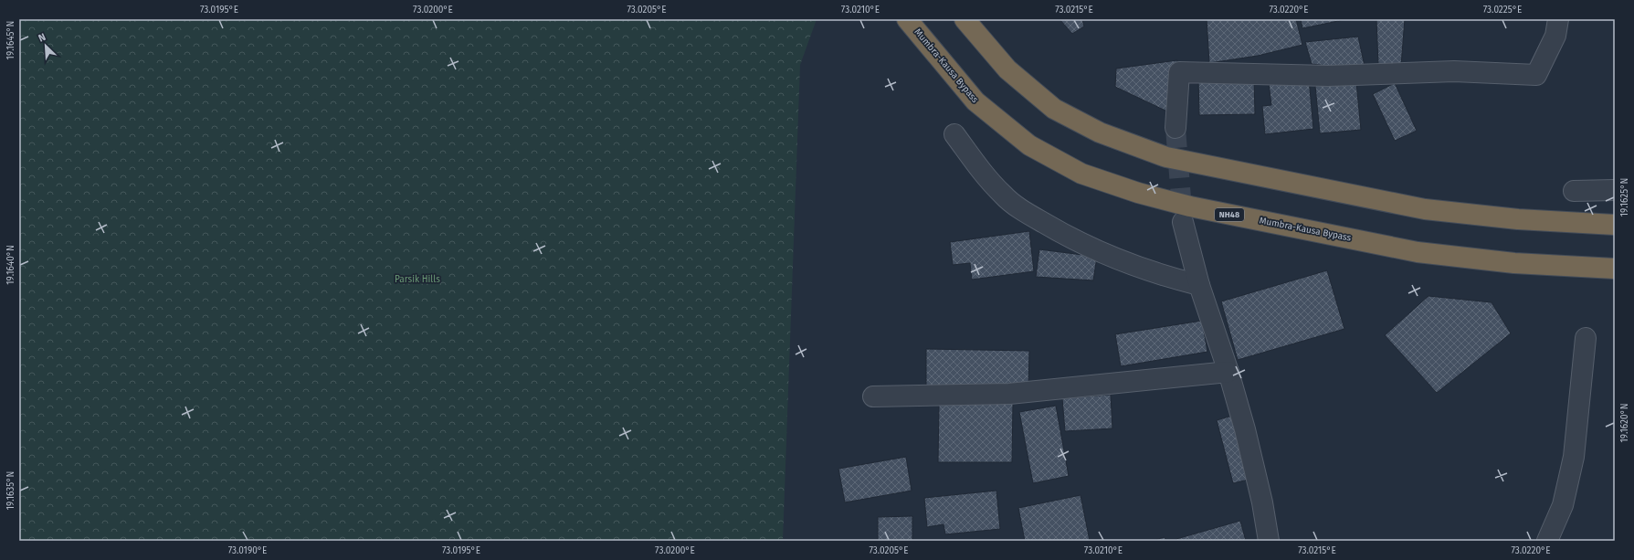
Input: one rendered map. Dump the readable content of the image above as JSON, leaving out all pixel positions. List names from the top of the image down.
{
  "streets": {
    "highway": ["Mumbra-Kausa Bypass", "NH48"]
  },
  "parks": ["Parsik Hills"],
  "north": "top left",
  "coordinates": [
    "73.0195°E",
    "73.0200°E",
    "73.0205°E",
    "73.0210°E",
    "73.0215°E",
    "73.0220°E",
    "73.0225°E",
    "19.1645°N",
    "19.1625°N",
    "19.1640°N",
    "19.1620°N",
    "19.1635°N",
    "73.0190°E"
  ]
}
